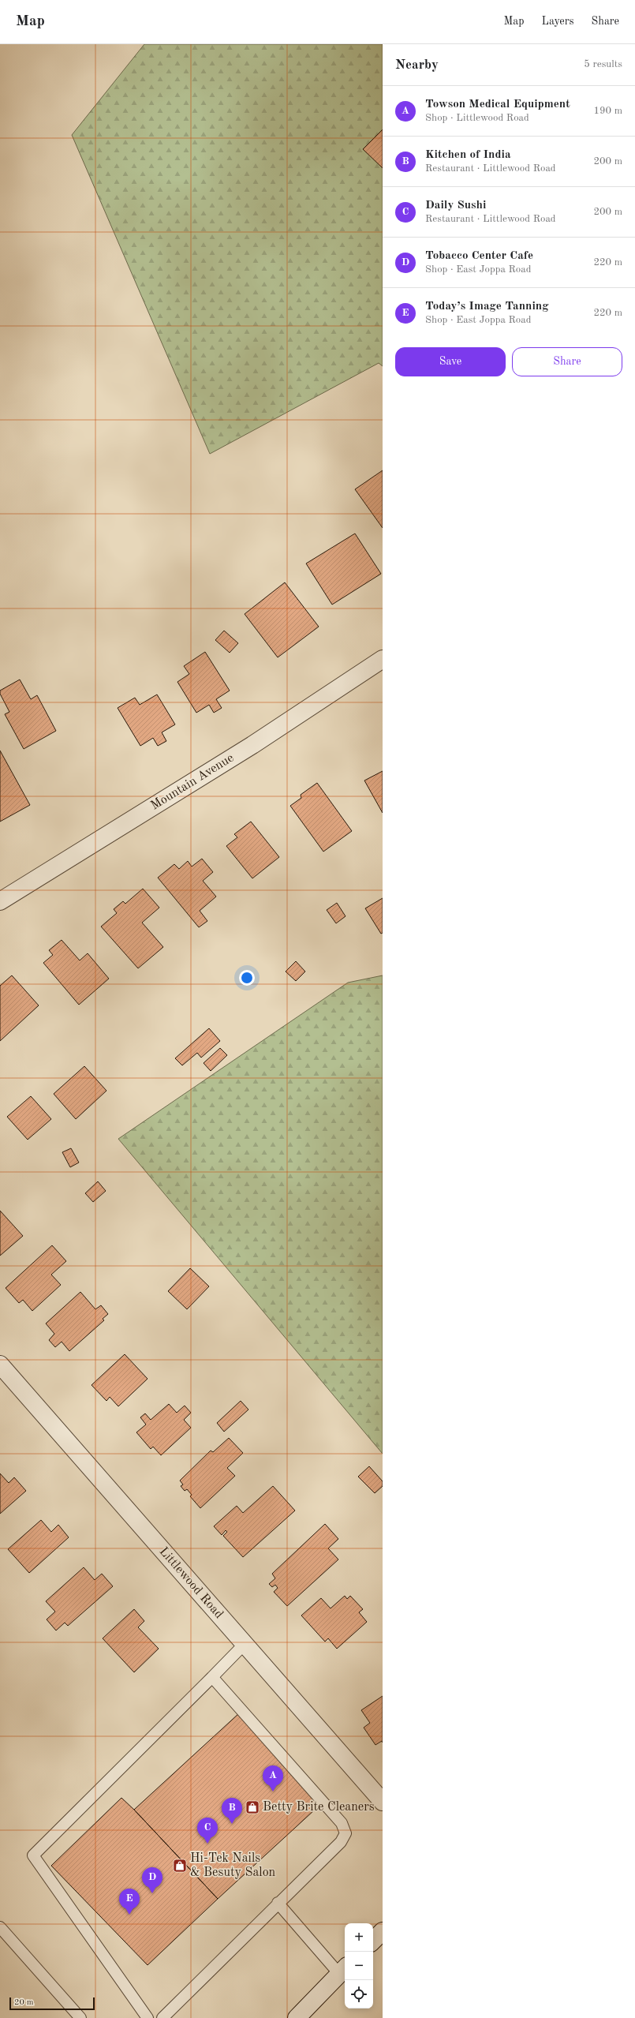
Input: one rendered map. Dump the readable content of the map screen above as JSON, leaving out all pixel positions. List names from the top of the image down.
{
  "streets": {
    "street": ["Mountain Avenue", "Littlewood Road"]
  },
  "places": {
    "shop": ["Betty Brite Cleaners", "Hi-Tek Nails & Besuty Salon"]
  },
  "scale_bar": "20 m",
  "page": {
    "header": "Map",
    "nav": ["Map", "Layers", "Share"],
    "heading": ["Nearby", "5 results"],
    "list": [
      {
        "mark": "A",
        "name": "Towson Medical Equipment",
        "note": "Shop · Littlewood Road",
        "value": "190 m"
      },
      {
        "mark": "B",
        "name": "Kitchen of India",
        "note": "Restaurant · Littlewood Road",
        "value": "200 m"
      },
      {
        "mark": "C",
        "name": "Daily Sushi",
        "note": "Restaurant · Littlewood Road",
        "value": "200 m"
      },
      {
        "mark": "D",
        "name": "Tobacco Center Cafe",
        "note": "Shop · East Joppa Road",
        "value": "220 m"
      },
      {
        "mark": "E",
        "name": "Today’s Image Tanning",
        "note": "Shop · East Joppa Road",
        "value": "220 m"
      }
    ],
    "buttons": ["Save", "Share"],
    "pins": [
      "A",
      "B",
      "C",
      "D",
      "E"
    ],
    "map_buttons": ["+", "−"],
    "scale": "20 m"
  }
}
